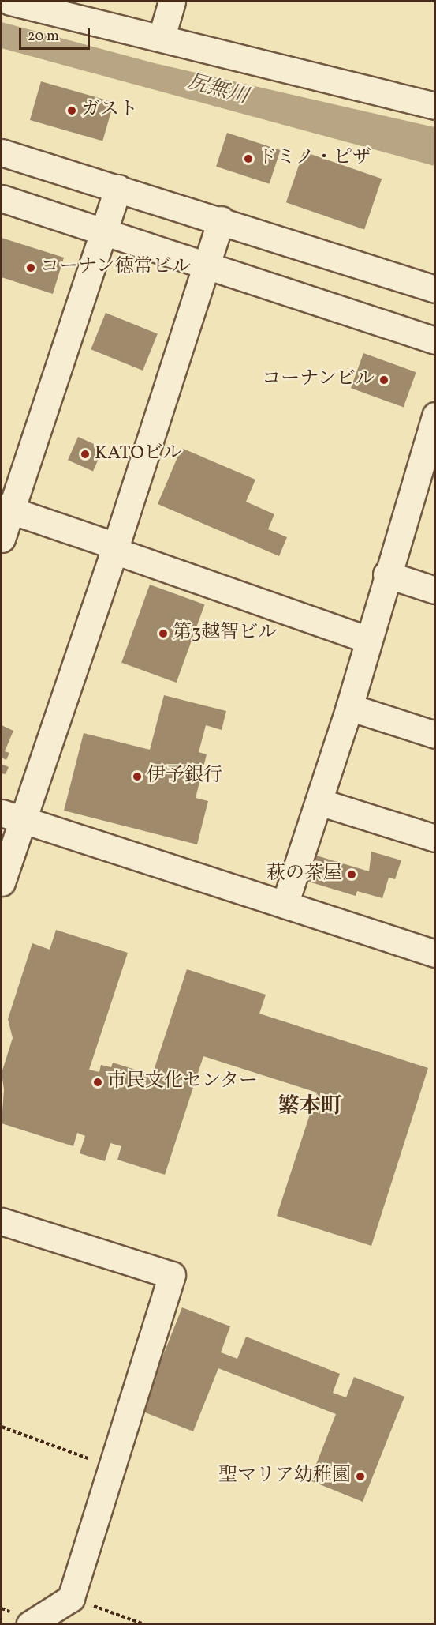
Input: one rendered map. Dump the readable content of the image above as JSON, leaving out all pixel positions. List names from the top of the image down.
{
  "districts": ["繁本町"],
  "water": ["尻無川"],
  "places": [
    "ガスト",
    "ドミノ・ピザ",
    "コーナン徳常ビル",
    "コーナンビル",
    "KATOビル",
    "第3越智ビル",
    "伊予銀行",
    "萩の茶屋",
    "市民文化センター",
    "聖マリア幼稚園"
  ],
  "scale_bar": "20 m"
}
